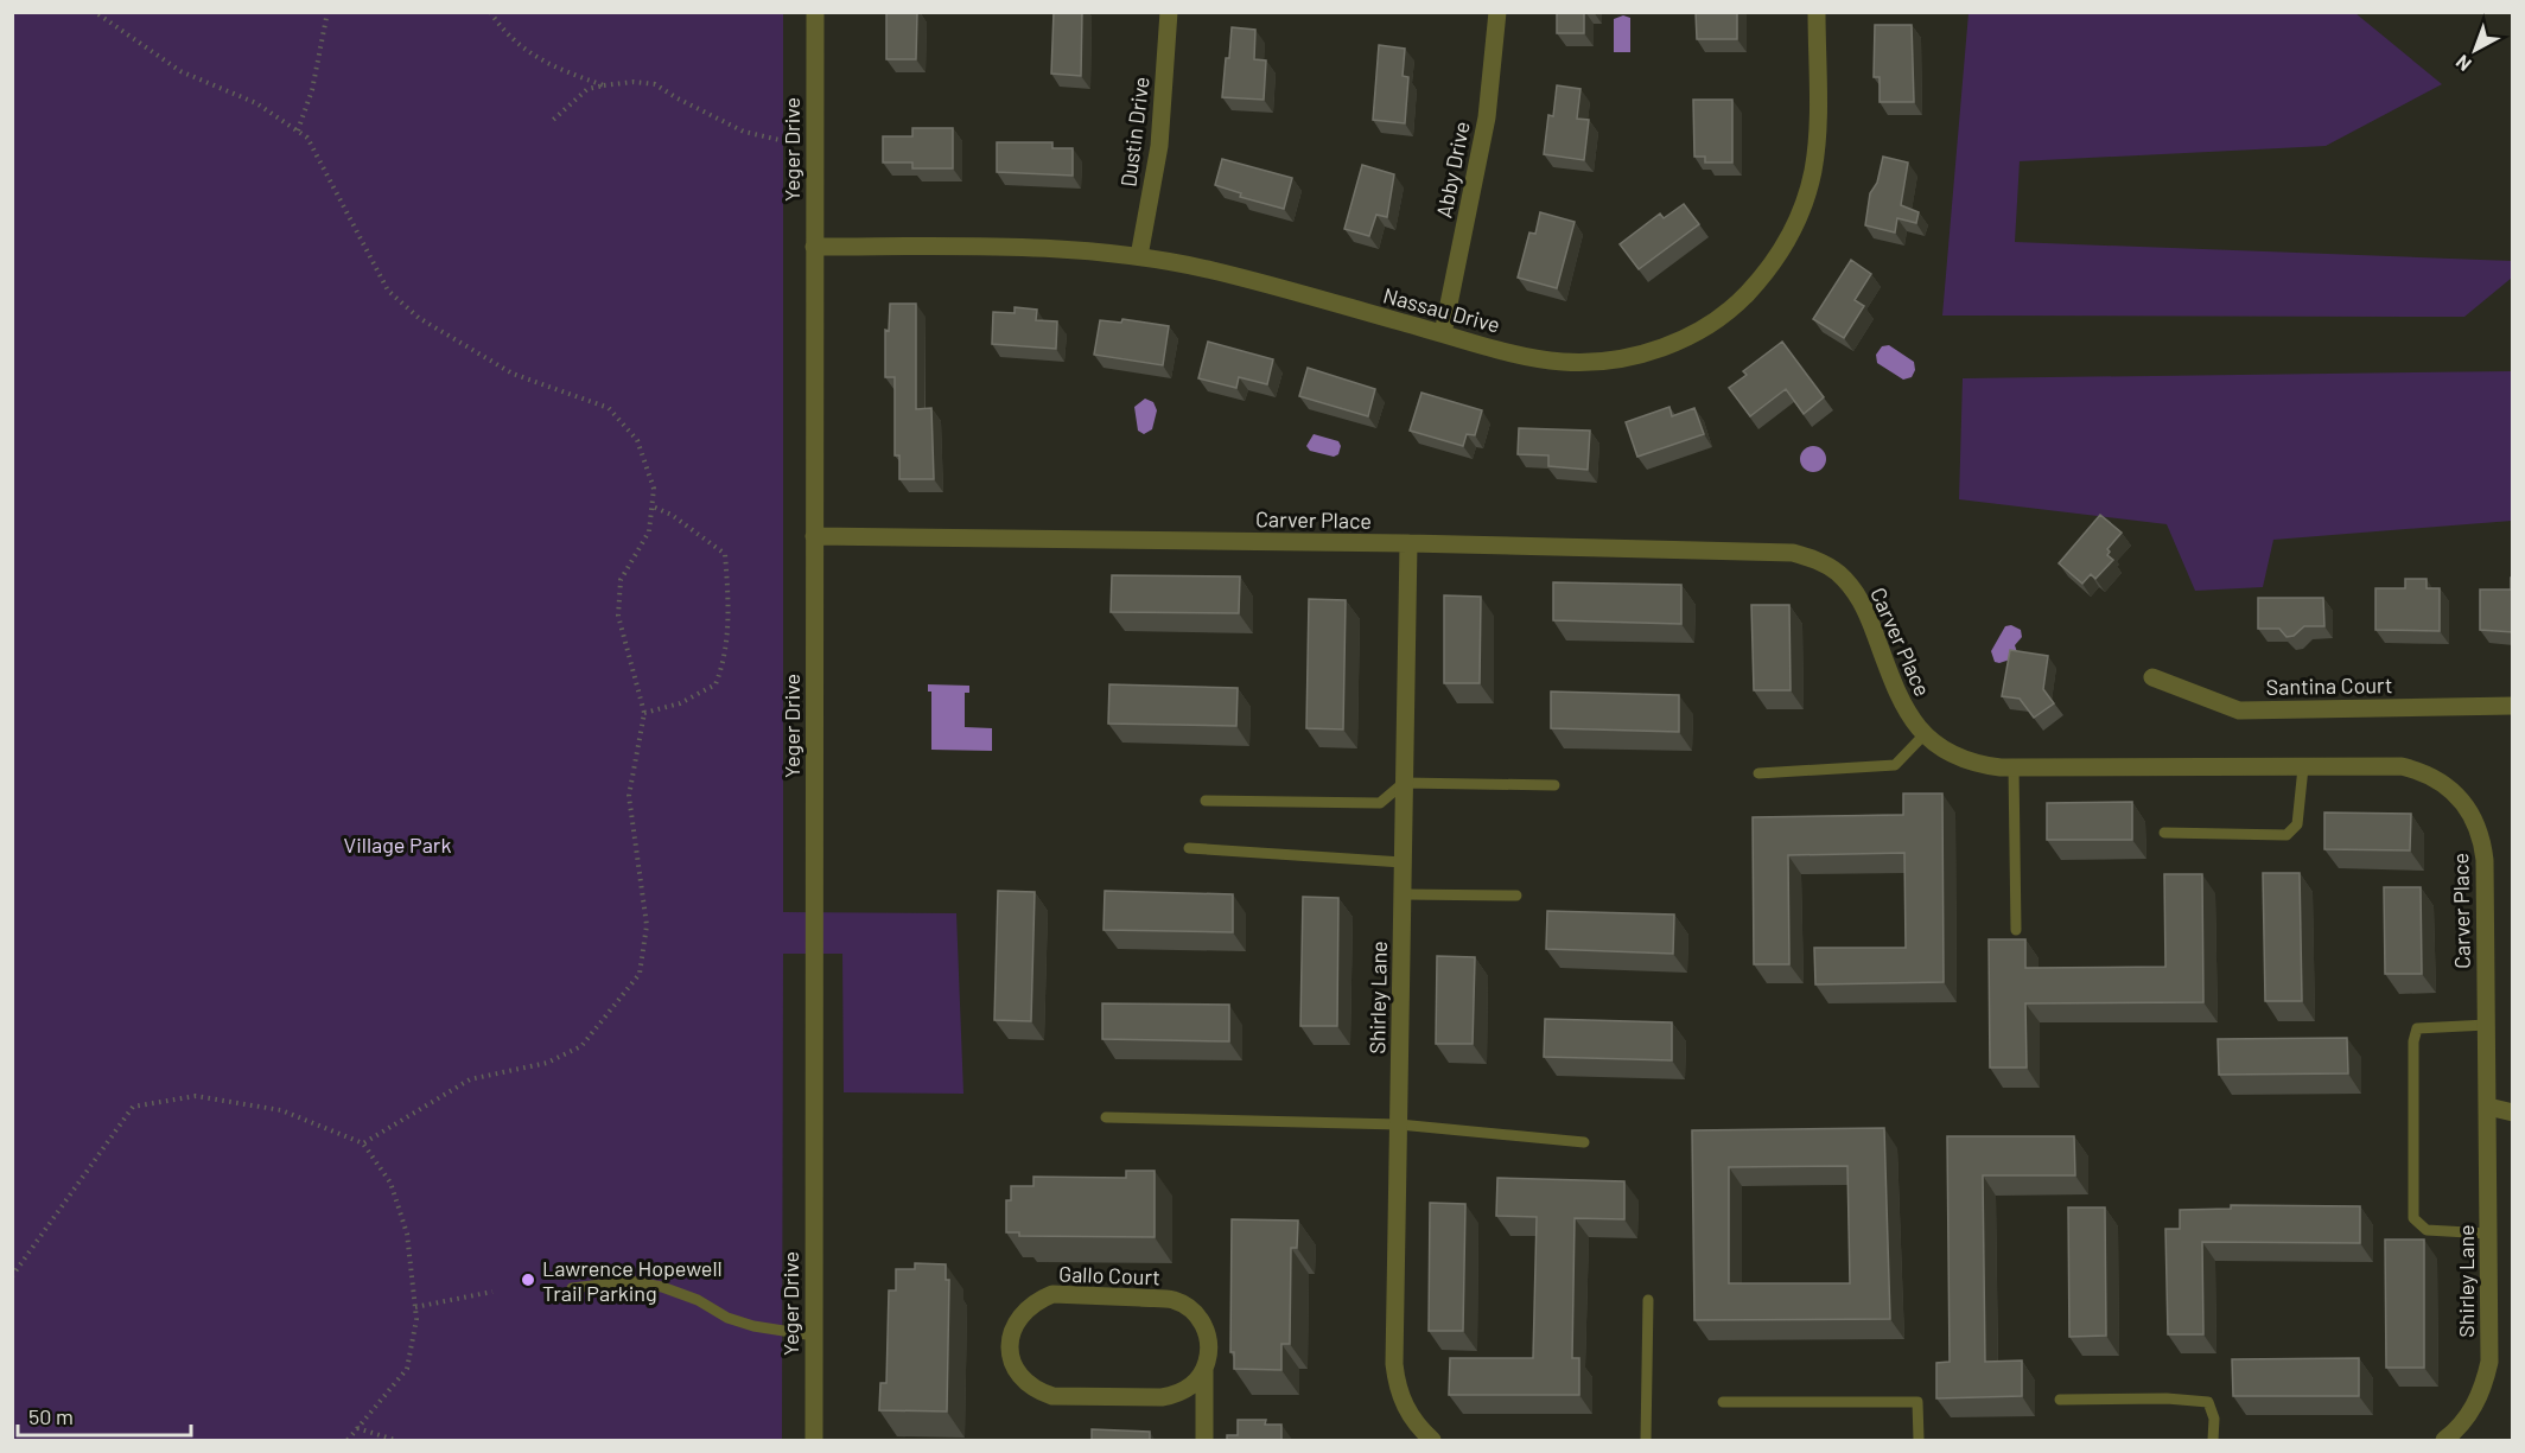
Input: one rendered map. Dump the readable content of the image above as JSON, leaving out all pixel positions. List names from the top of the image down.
{
  "streets": {
    "street": [
      "Dustin Drive",
      "Yeger Drive",
      "Abby Drive",
      "Nassau Drive",
      "Carver Place",
      "Santina Court",
      "Shirley Lane",
      "Gallo Court"
    ]
  },
  "crossings": [
    ["Dustin Drive", "Nassau Drive"],
    ["Yeger Drive", "Nassau Drive"],
    ["Yeger Drive", "Carver Place"],
    ["Abby Drive", "Nassau Drive"],
    ["Carver Place", "Shirley Lane"]
  ],
  "parks": ["Village Park"],
  "places": ["Lawrence Hopewell Trail Parking"],
  "scale_bar": "50 m",
  "north": "bottom left"
}
